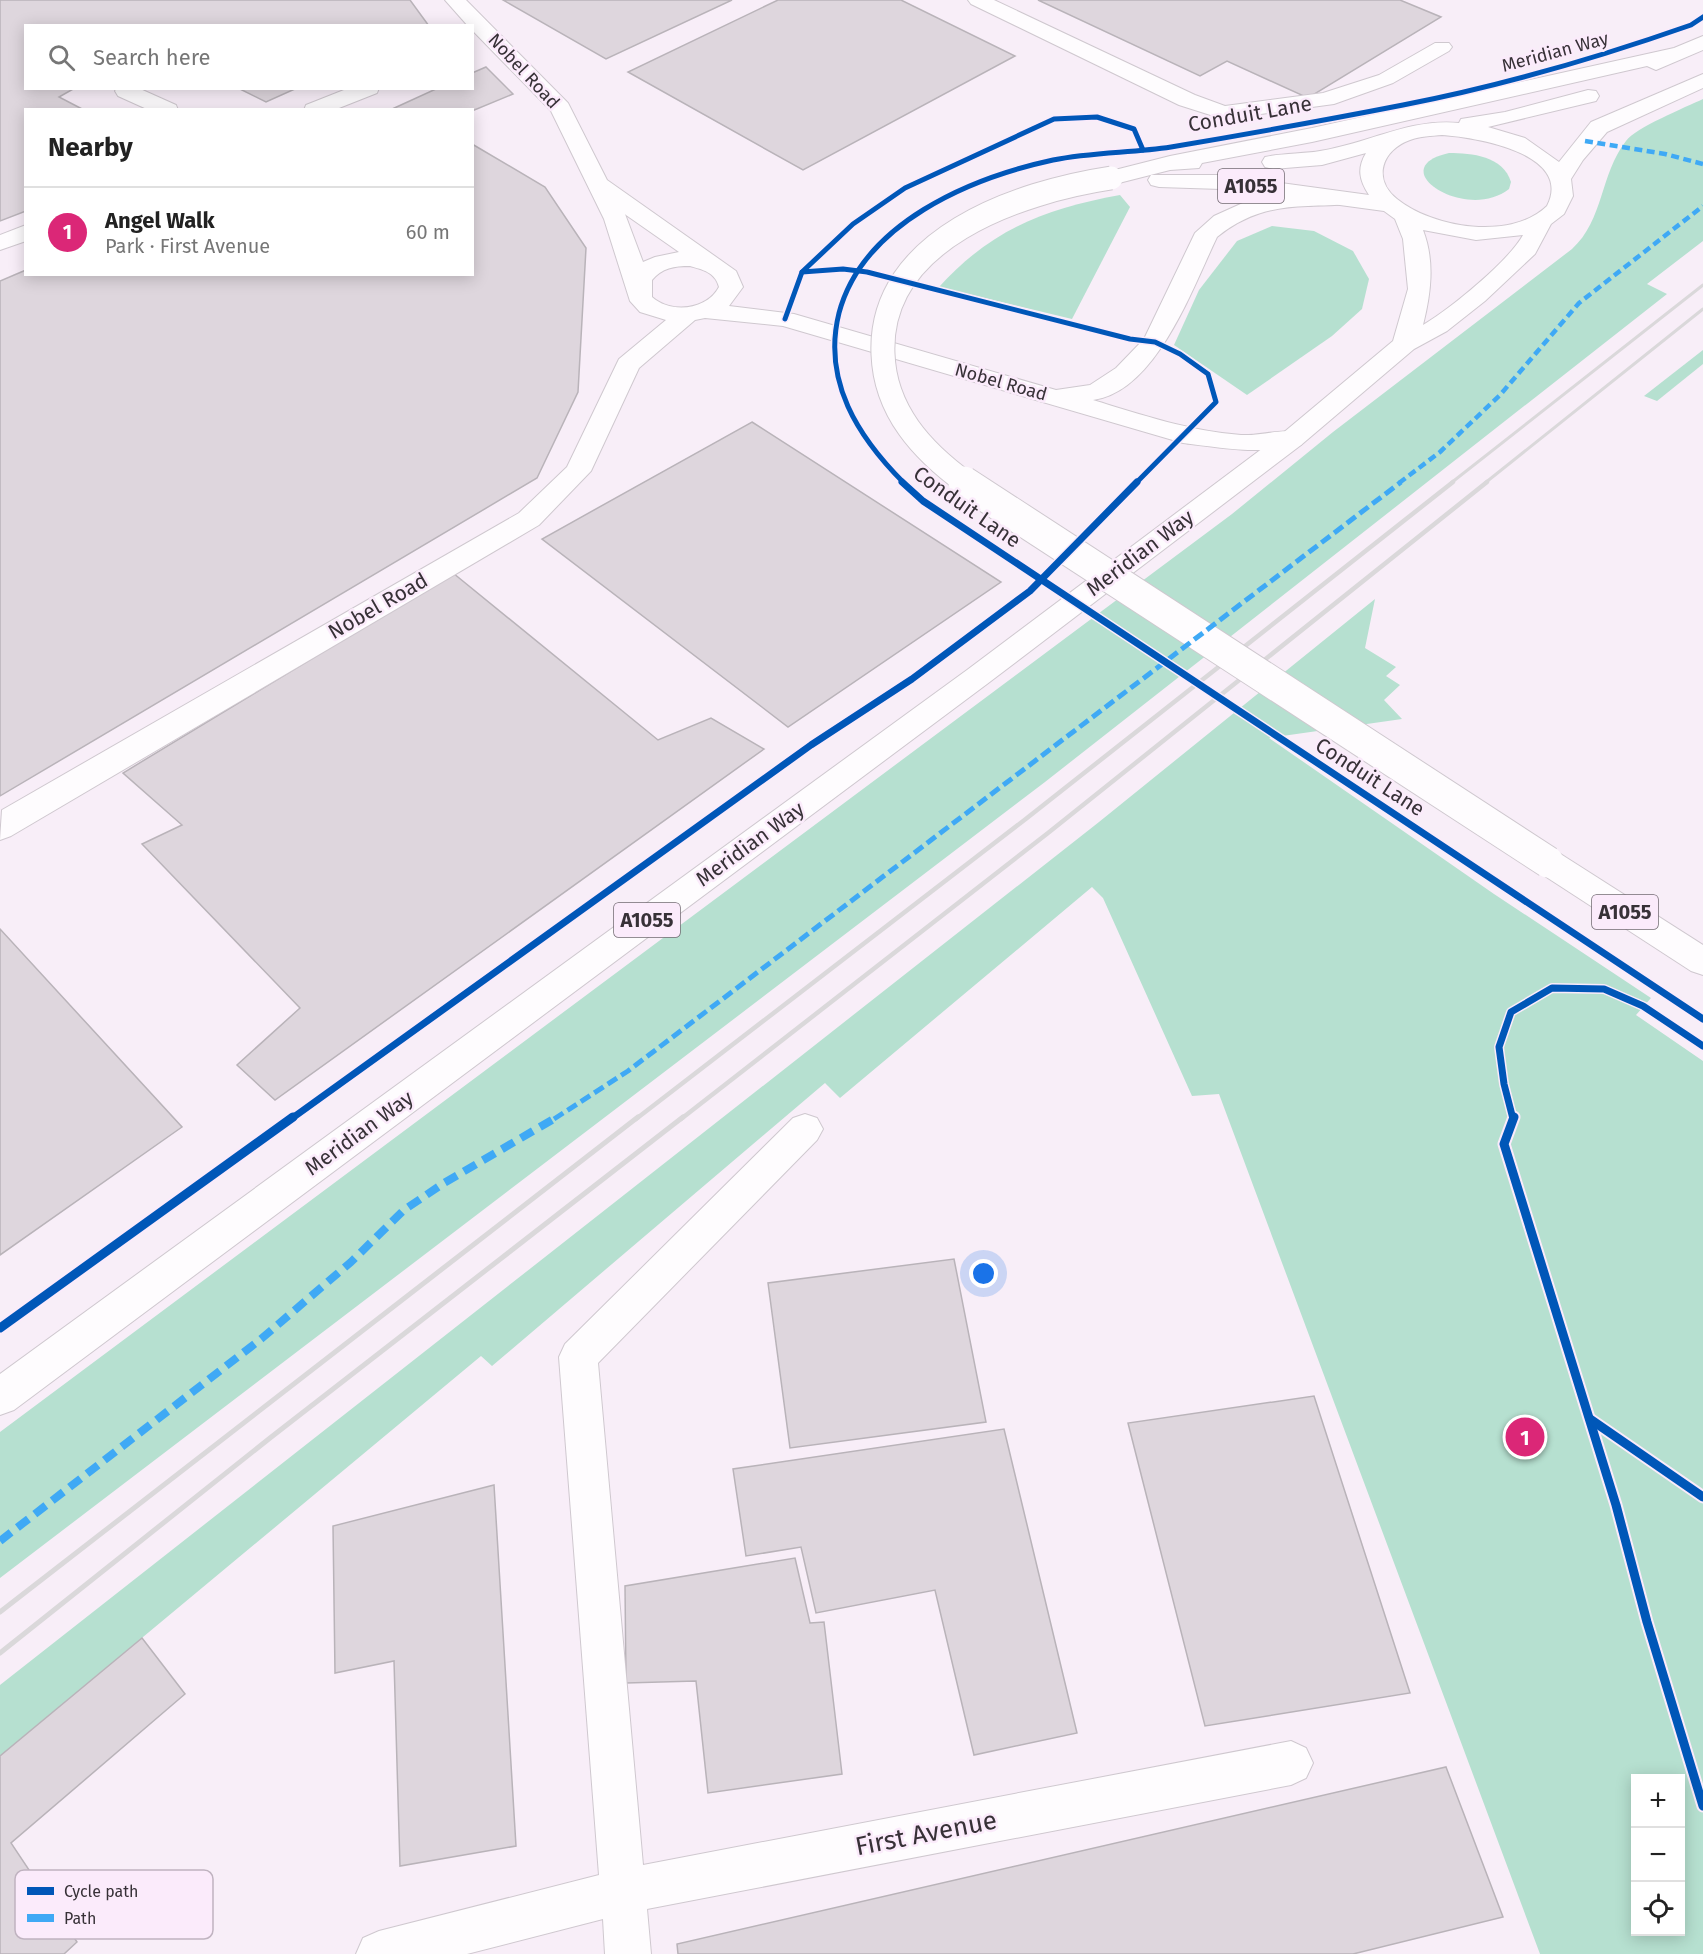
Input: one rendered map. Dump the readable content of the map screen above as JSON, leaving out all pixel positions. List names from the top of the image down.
{
  "streets": {
    "main road": [
      "Meridian Way",
      "Nobel Road",
      "Conduit Lane",
      "A1055",
      "First Avenue"
    ]
  },
  "crossings": [
    ["Meridian Way", "Conduit Lane"],
    ["Nobel Road", "Conduit Lane"],
    ["Conduit Lane", "A1055"]
  ],
  "legend": ["Cycle path", "Path"],
  "page": {
    "search": "Search here",
    "heading": "Nearby",
    "list": [
      {
        "mark": "1",
        "name": "Angel Walk",
        "note": "Park · First Avenue",
        "value": "60 m"
      }
    ],
    "pins": "1",
    "map_buttons": ["+", "−"]
  }
}
